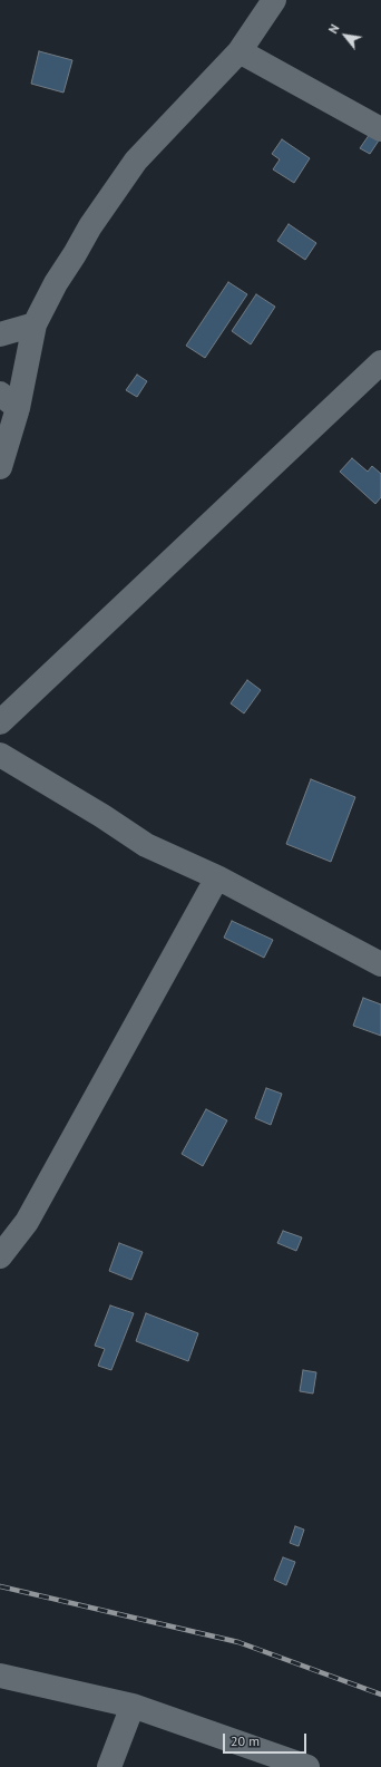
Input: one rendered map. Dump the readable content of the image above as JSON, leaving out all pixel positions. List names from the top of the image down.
{
  "scale_bar": "20 m",
  "north": "top left"
}
